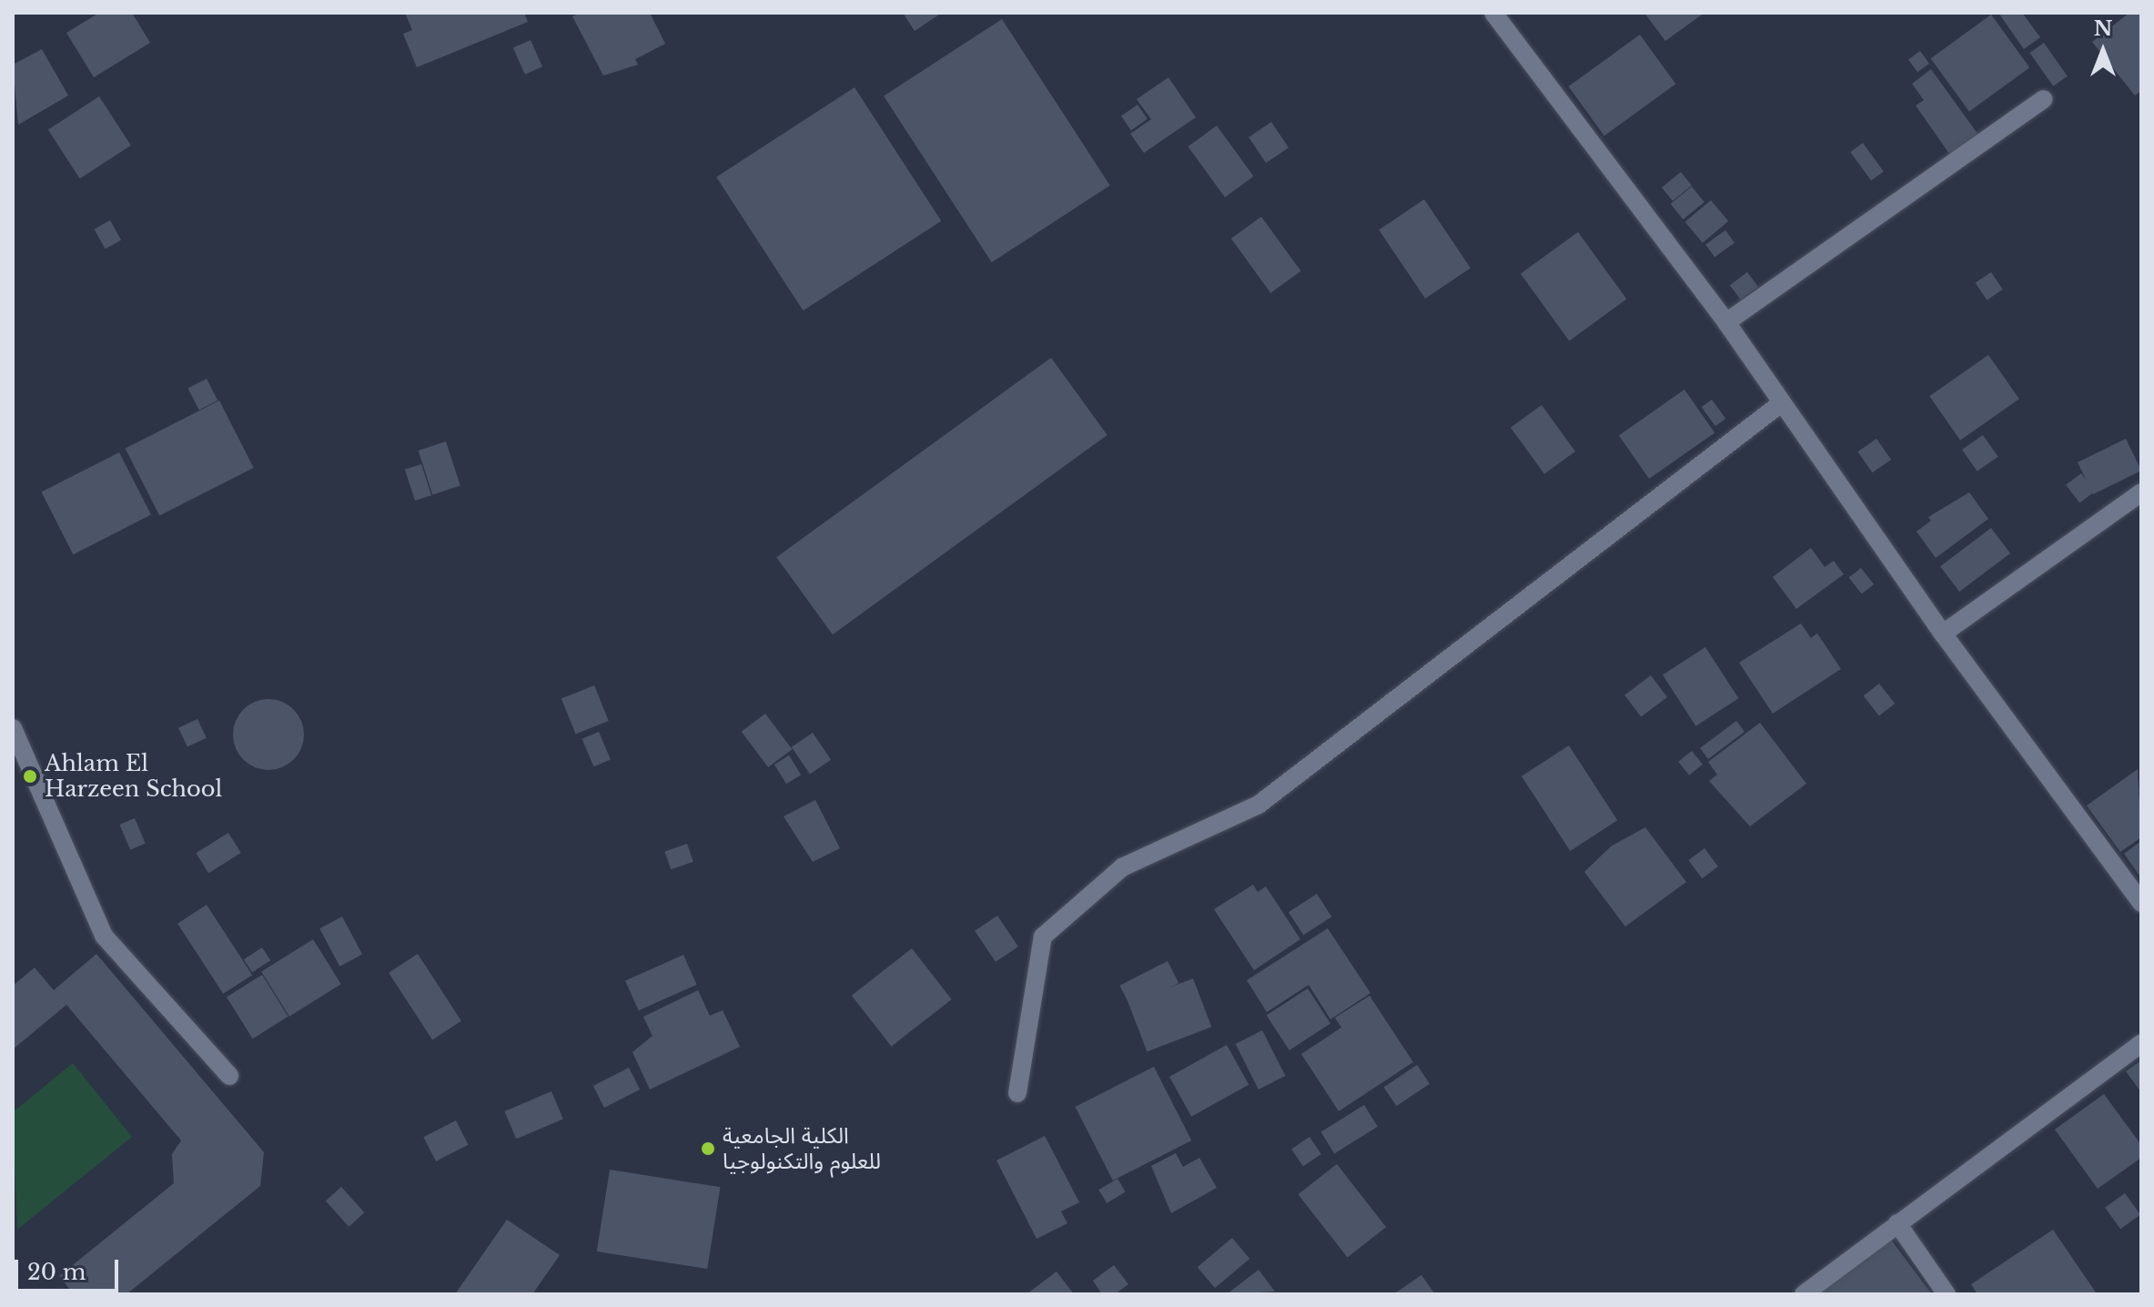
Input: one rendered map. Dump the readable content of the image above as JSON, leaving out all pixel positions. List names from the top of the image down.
{
  "places": ["Ahlam El Harzeen School", "الكلية الجامعية للعلوم والتكنولوجيا"],
  "scale_bar": "20 m",
  "north": "top"
}
